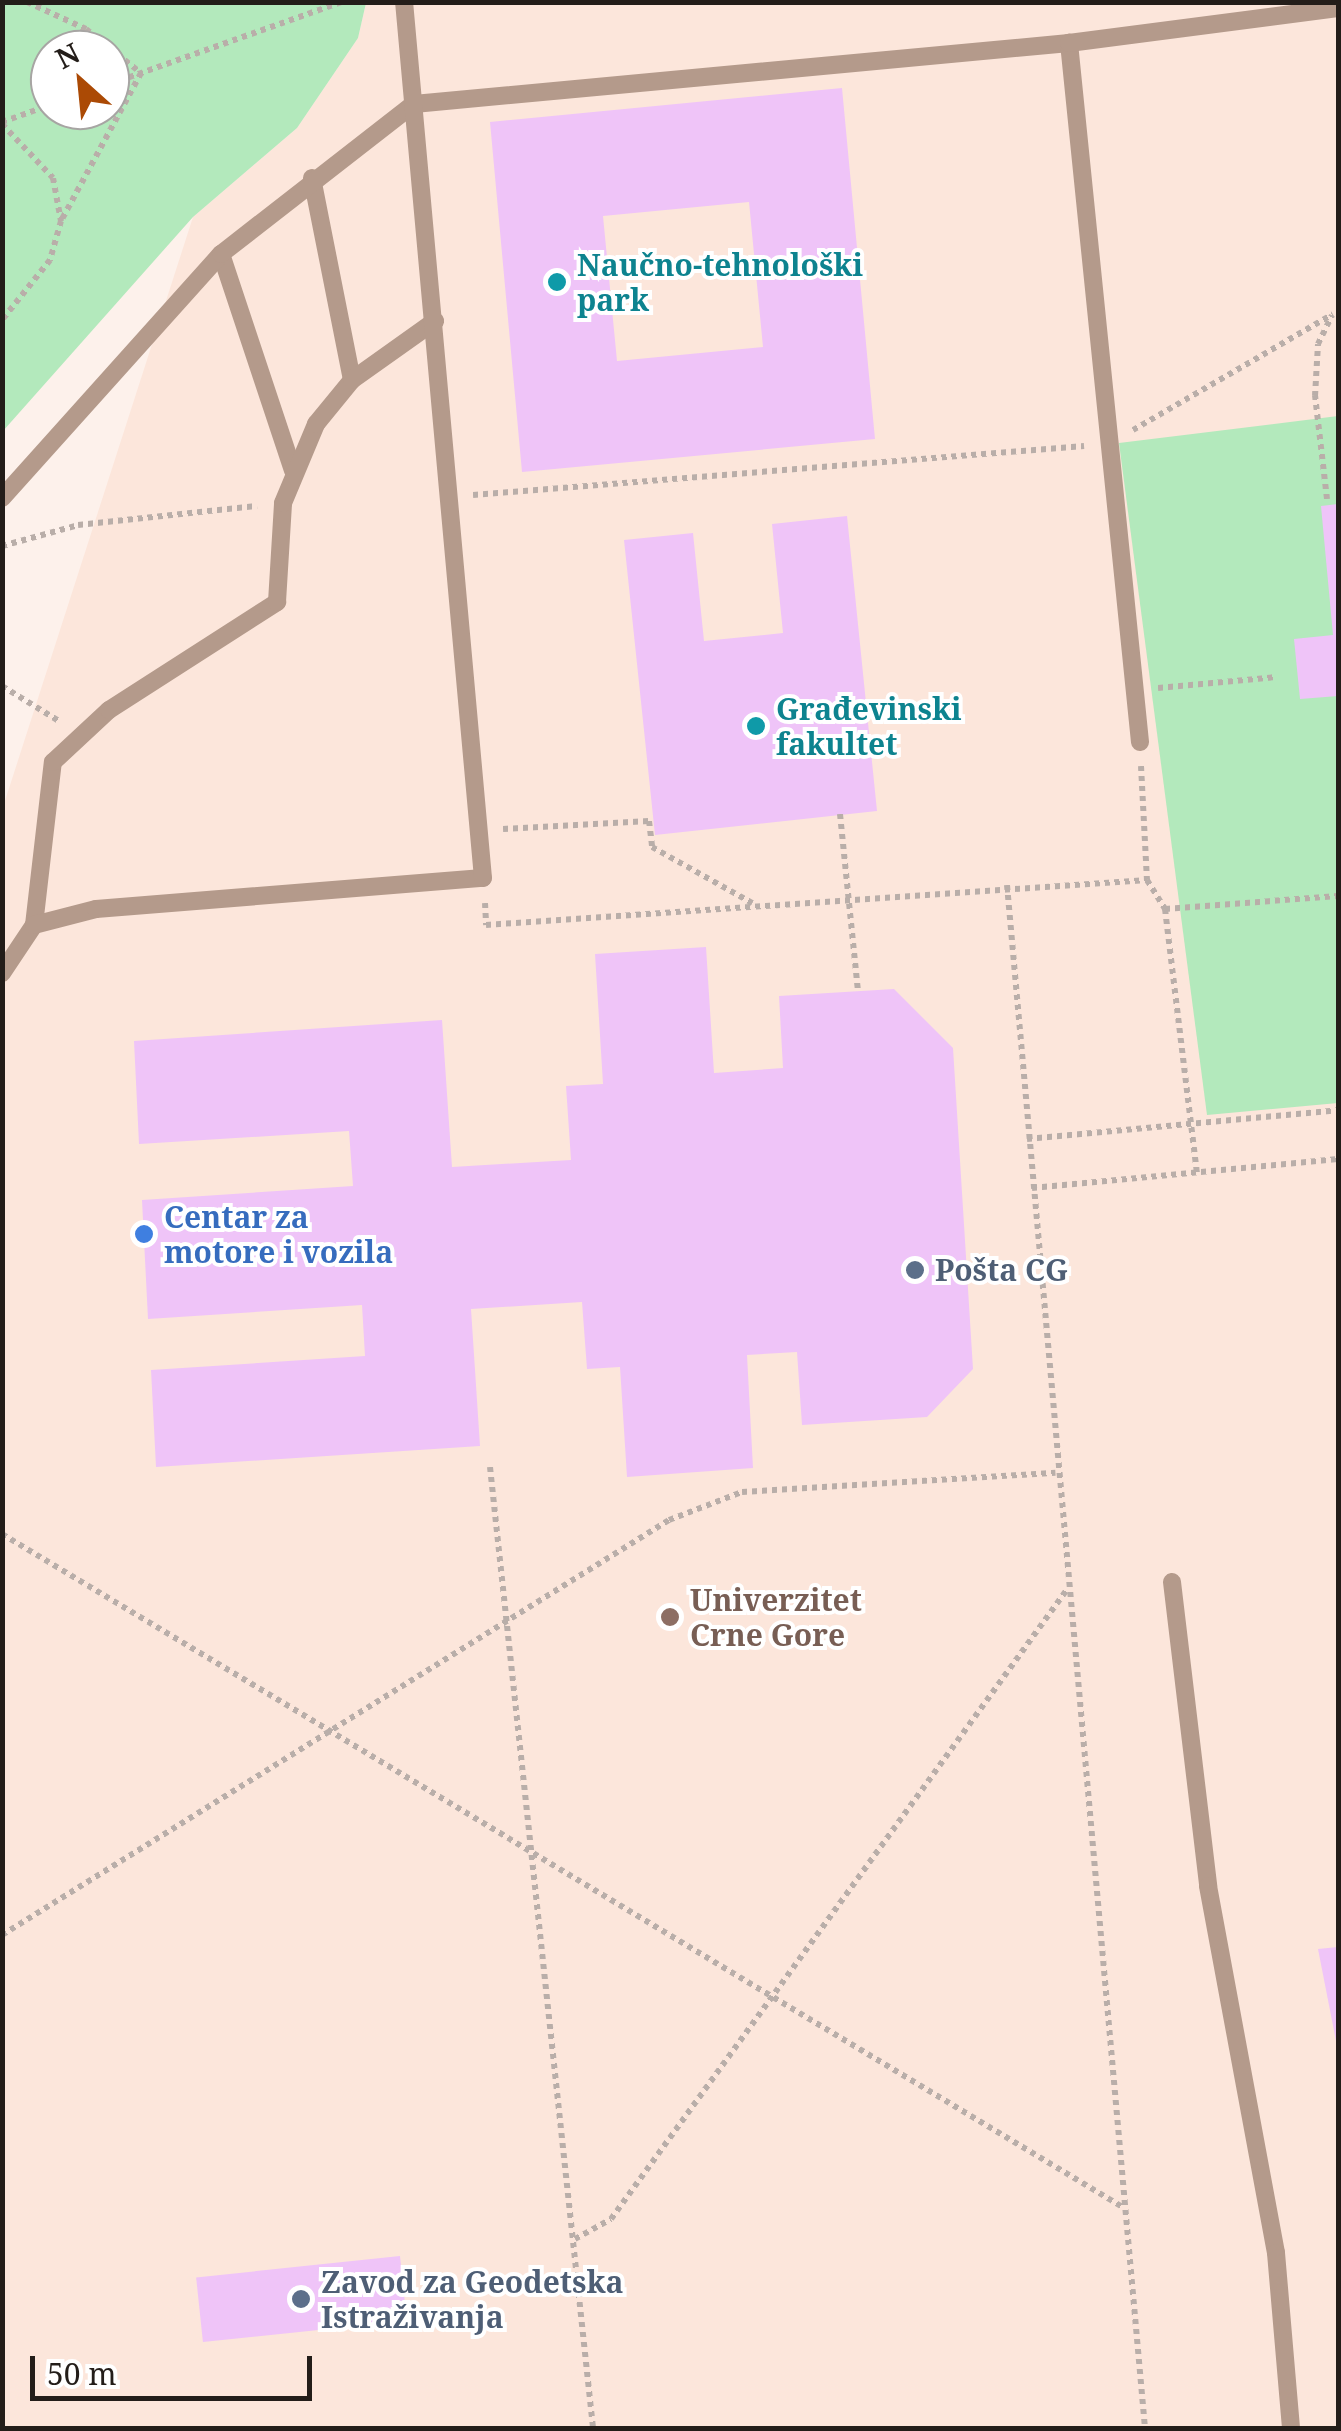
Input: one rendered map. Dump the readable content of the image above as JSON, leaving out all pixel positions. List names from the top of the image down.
{
  "places": [
    "Naučno-tehnološki park",
    "Građevinski fakultet",
    "Centar za motore i vozila",
    "Pošta CG",
    "Univerzitet Crne Gore",
    "Zavod za Geodetska Istraživanja"
  ],
  "scale_bar": "50 m",
  "north": "top left"
}
